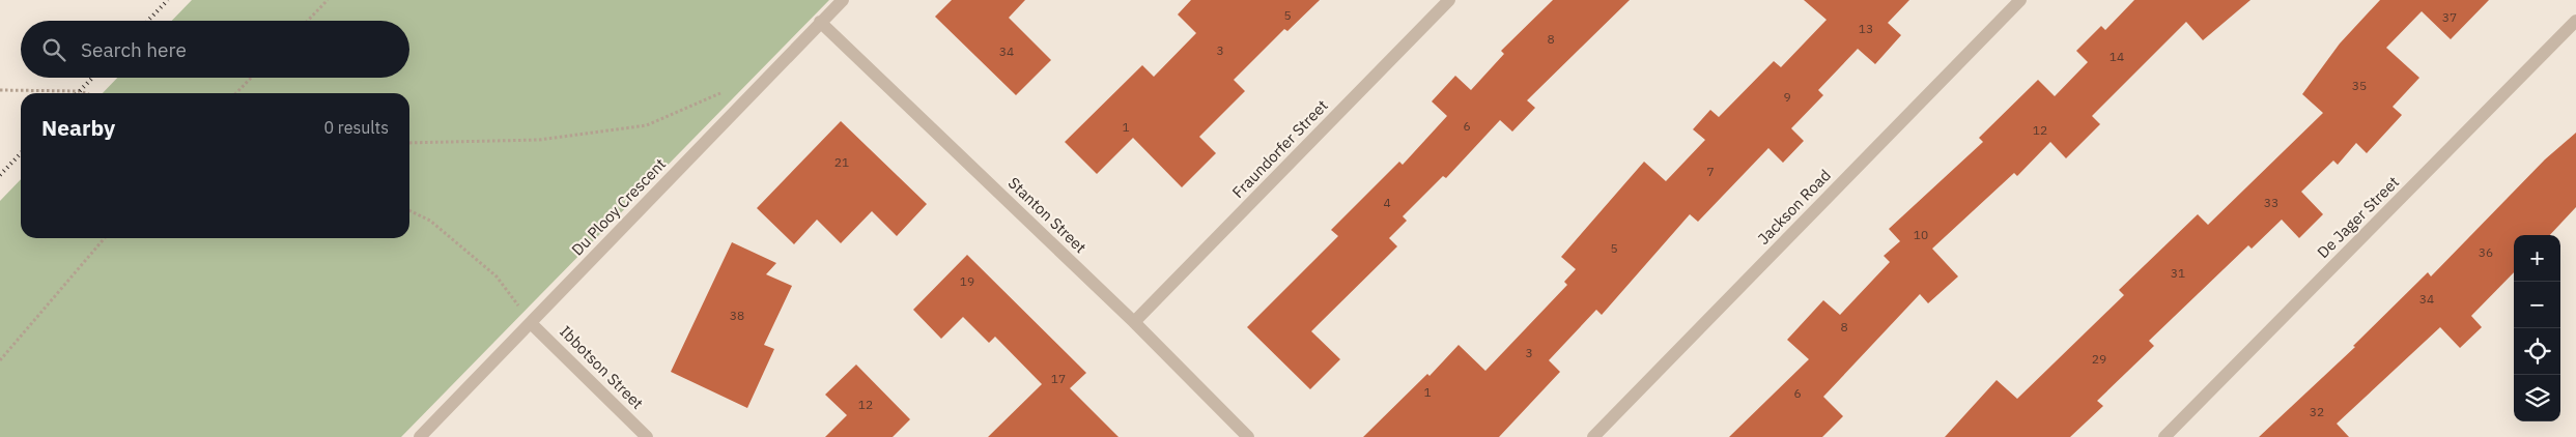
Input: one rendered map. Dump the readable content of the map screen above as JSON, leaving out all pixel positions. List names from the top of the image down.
{
  "streets": {
    "street": [
      "Fraundorfer Street",
      "Du Plooy Crescent",
      "Jackson Road",
      "Stanton Street",
      "De Jager Street",
      "Ibbotson Street"
    ]
  },
  "crossings": [
    ["Fraundorfer Street", "Stanton Street"],
    ["Du Plooy Crescent", "Stanton Street"],
    ["Du Plooy Crescent", "Ibbotson Street"]
  ],
  "house_numbers": [
    "5",
    "37",
    "13",
    "8",
    "3",
    "34",
    "14",
    "35",
    "9",
    "6",
    "1",
    "12",
    "21",
    "7",
    "4",
    "33",
    "10",
    "5",
    "36",
    "31",
    "19",
    "34",
    "38",
    "8",
    "3",
    "29",
    "17",
    "1",
    "6",
    "12",
    "32"
  ],
  "page": {
    "search": "Search here",
    "heading": ["Nearby", "0 results"],
    "map_buttons": ["+", "−"]
  }
}
